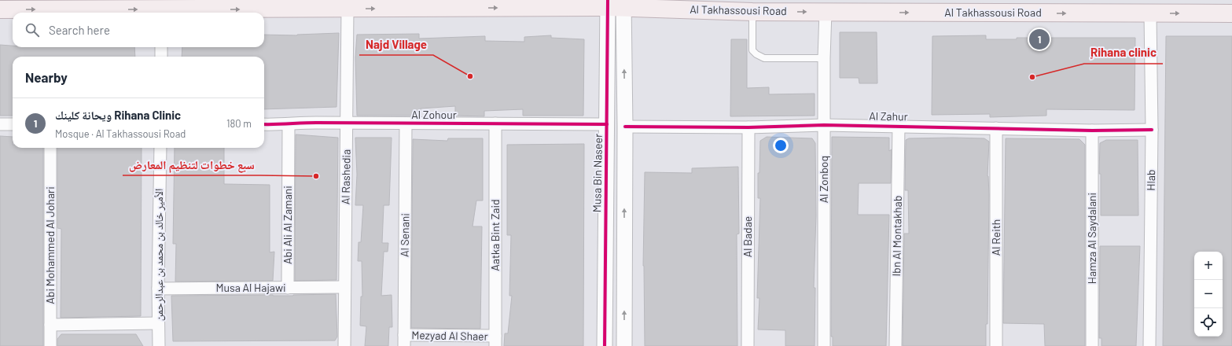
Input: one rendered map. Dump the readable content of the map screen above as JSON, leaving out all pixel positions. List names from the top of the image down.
{
  "streets": {
    "main road": ["Al Takhassousi Road"],
    "street": [
      "Al Zohour",
      "Al Zahur",
      "Musa Bin Naseer",
      "Al Rashedia",
      "Al Zonboq",
      "Hlab",
      "Abi Ali Al Zamani",
      "Al Senani",
      "Aatka Bint Zaid",
      "Ibn Al Montakhab",
      "Al Badae",
      "Al Reith",
      "Hamza Al Saydalani",
      "Abi Mohammed Al Johari",
      "الأمير خالد بن محمد بن عبدالرحمن",
      "Musa Al Hajawi",
      "Mezyad Al Shaer"
    ]
  },
  "crossings": [
    ["Al Takhassousi Road", "Musa Bin Naseer"],
    ["Al Takhassousi Road", "Al Rashedia"],
    ["Al Takhassousi Road", "Al Zonboq"],
    ["Al Takhassousi Road", "Hlab"],
    ["Al Zohour", "Musa Bin Naseer"],
    ["Al Zohour", "Al Rashedia"],
    ["Al Zohour", "Abi Ali Al Zamani"],
    ["Al Zohour", "Al Senani"],
    ["Al Zohour", "Aatka Bint Zaid"],
    ["Al Zahur", "Al Zonboq"],
    ["Al Zahur", "Hlab"],
    ["Al Zahur", "Ibn Al Montakhab"],
    ["Al Zahur", "Al Badae"],
    ["Al Zahur", "Al Reith"],
    ["Al Zahur", "Hamza Al Saydalani"],
    ["Al Rashedia", "Musa Al Hajawi"],
    ["Abi Ali Al Zamani", "Musa Al Hajawi"],
    ["Al Senani", "Mezyad Al Shaer"],
    ["Aatka Bint Zaid", "Mezyad Al Shaer"],
    ["الأمير خالد بن محمد بن عبدالرحمن", "Musa Al Hajawi"]
  ],
  "one_way": ["Al Takhassousi Road"],
  "places": ["Najd Village", "ٍRihana clinic", "سبع خطوات لتنظيم المعارض"],
  "page": {
    "search": "Search here",
    "pins": "1",
    "heading": "Nearby",
    "list": [
      {
        "mark": "1",
        "name": "ويحانة كلينك Rihana Clinic",
        "note": "Mosque · Al Takhassousi Road",
        "value": "180 m"
      }
    ],
    "map_buttons": ["+", "−"]
  }
}
